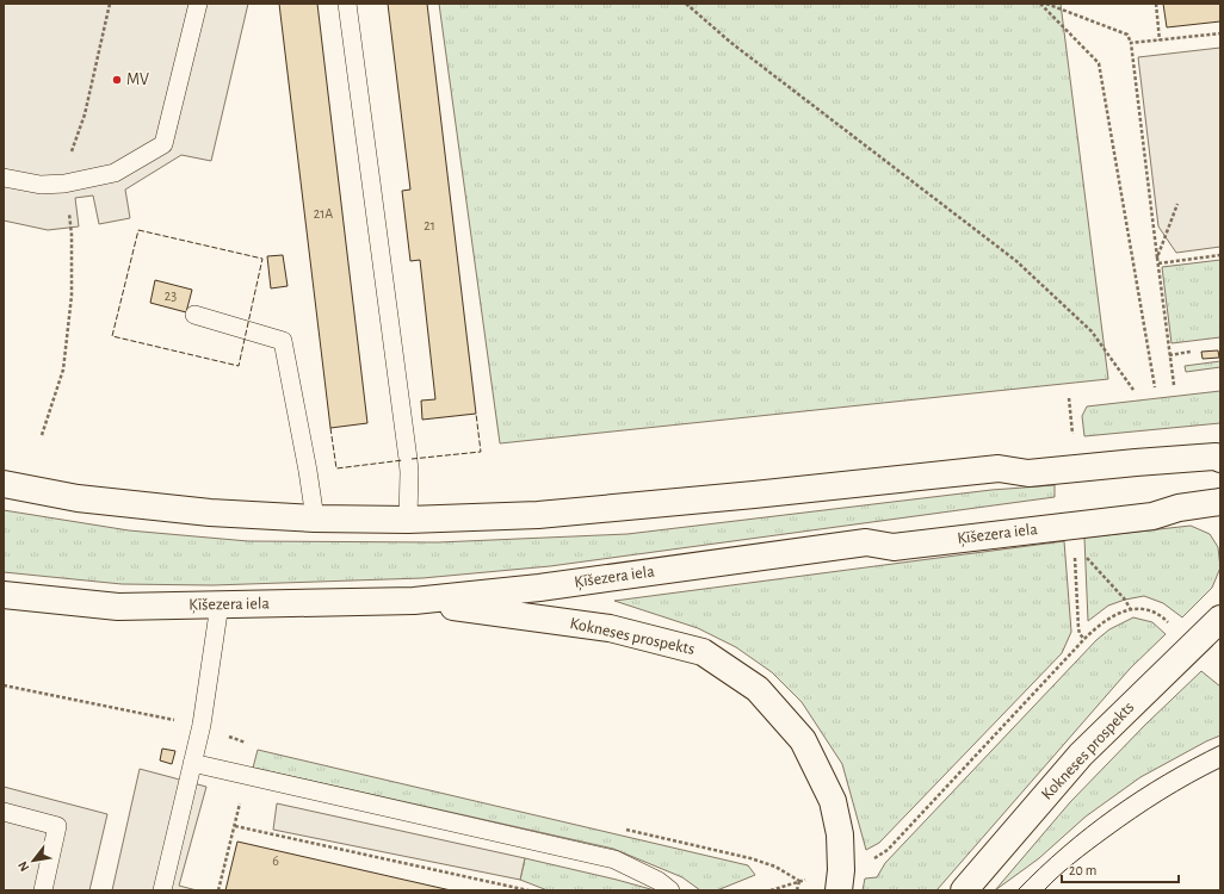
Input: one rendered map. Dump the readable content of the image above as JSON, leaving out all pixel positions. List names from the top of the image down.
{
  "streets": {
    "street": ["Ķīšezera iela", "Kokneses prospekts"]
  },
  "crossings": [
    ["Ķīšezera iela", "Kokneses prospekts"]
  ],
  "places": ["MV"],
  "house_numbers": [
    "21A",
    "21",
    "23",
    "6"
  ],
  "scale_bar": "20 m",
  "north": "bottom left"
}
